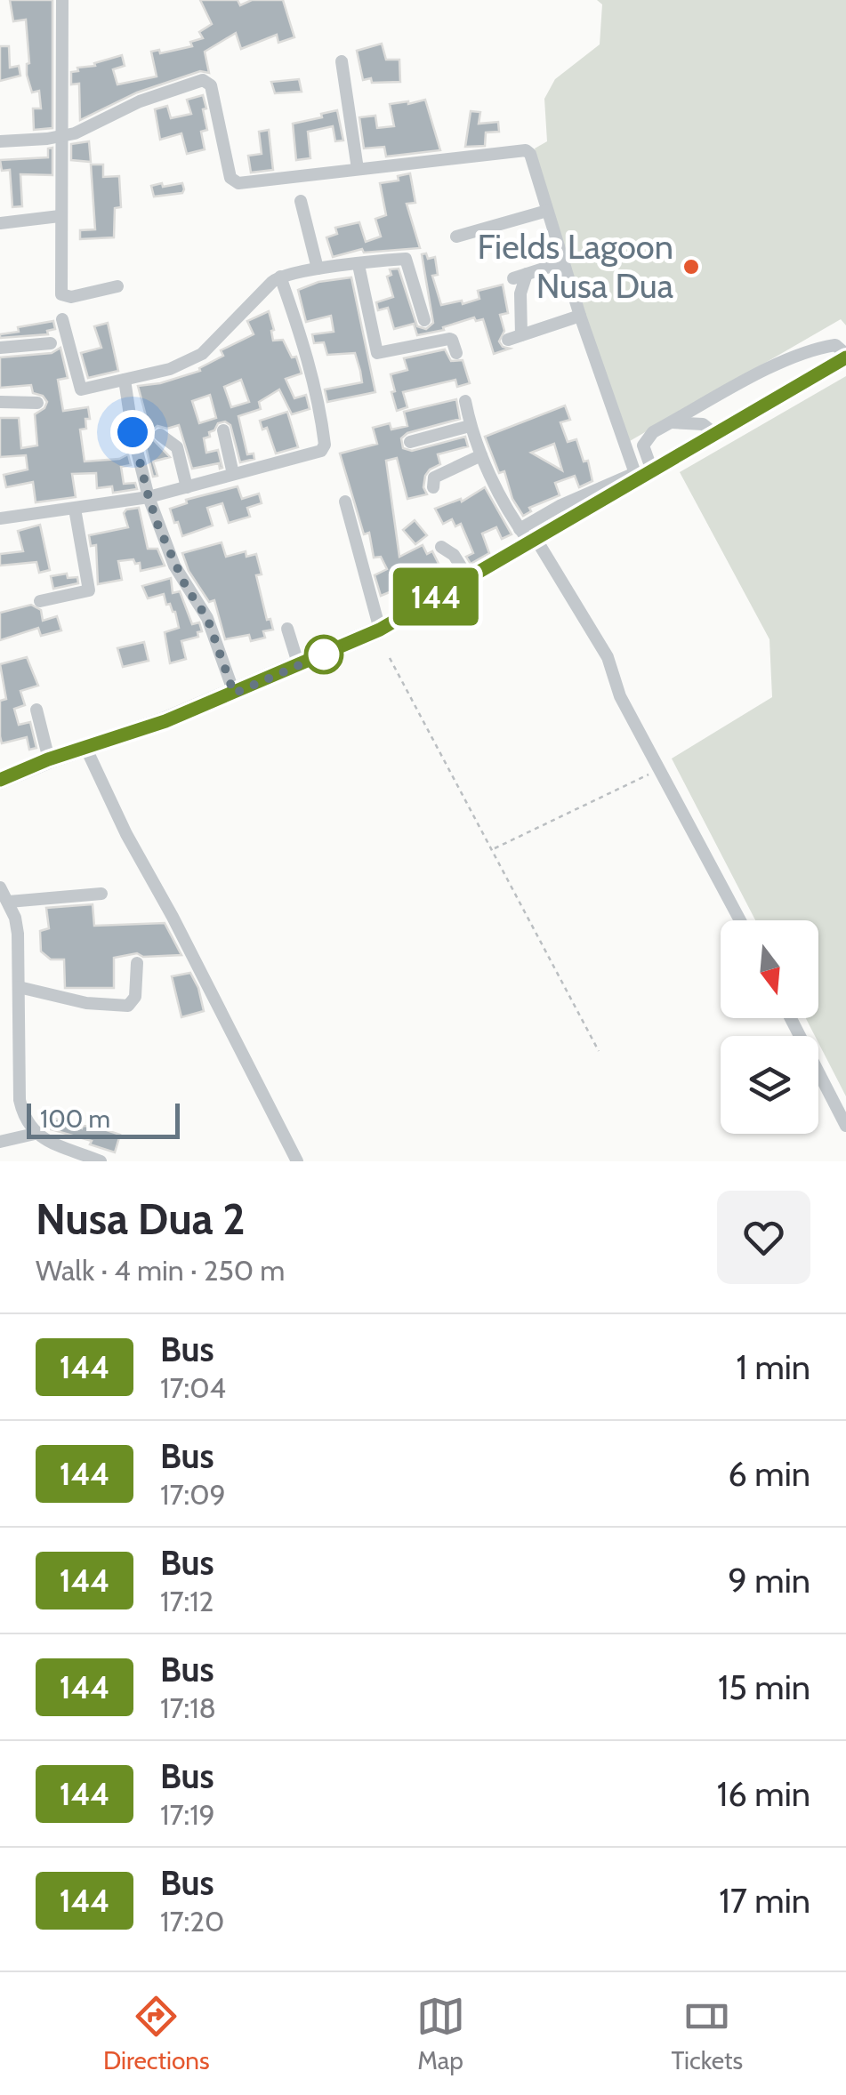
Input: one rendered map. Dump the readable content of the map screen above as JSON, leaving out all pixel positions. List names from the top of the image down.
{
  "places": ["Fields Lagoon Nusa Dua"],
  "lines": ["bus line 144"],
  "scale_bar": "100 m",
  "north": "bottom",
  "page": {
    "on_map": "144",
    "scale": "100 m",
    "heading": ["Nusa Dua 2", "Walk · 4 min · 250 m"],
    "list": [
      {
        "mark": "144",
        "name": "Bus",
        "note": "17:04",
        "value": "1 min"
      },
      {
        "mark": "144",
        "name": "Bus",
        "note": "17:09",
        "value": "6 min"
      },
      {
        "mark": "144",
        "name": "Bus",
        "note": "17:12",
        "value": "9 min"
      },
      {
        "mark": "144",
        "name": "Bus",
        "note": "17:18",
        "value": "15 min"
      },
      {
        "mark": "144",
        "name": "Bus",
        "note": "17:19",
        "value": "16 min"
      },
      {
        "mark": "144",
        "name": "Bus",
        "note": "17:20",
        "value": "17 min"
      }
    ],
    "tabs": ["Directions", "Map", "Tickets"]
  }
}
